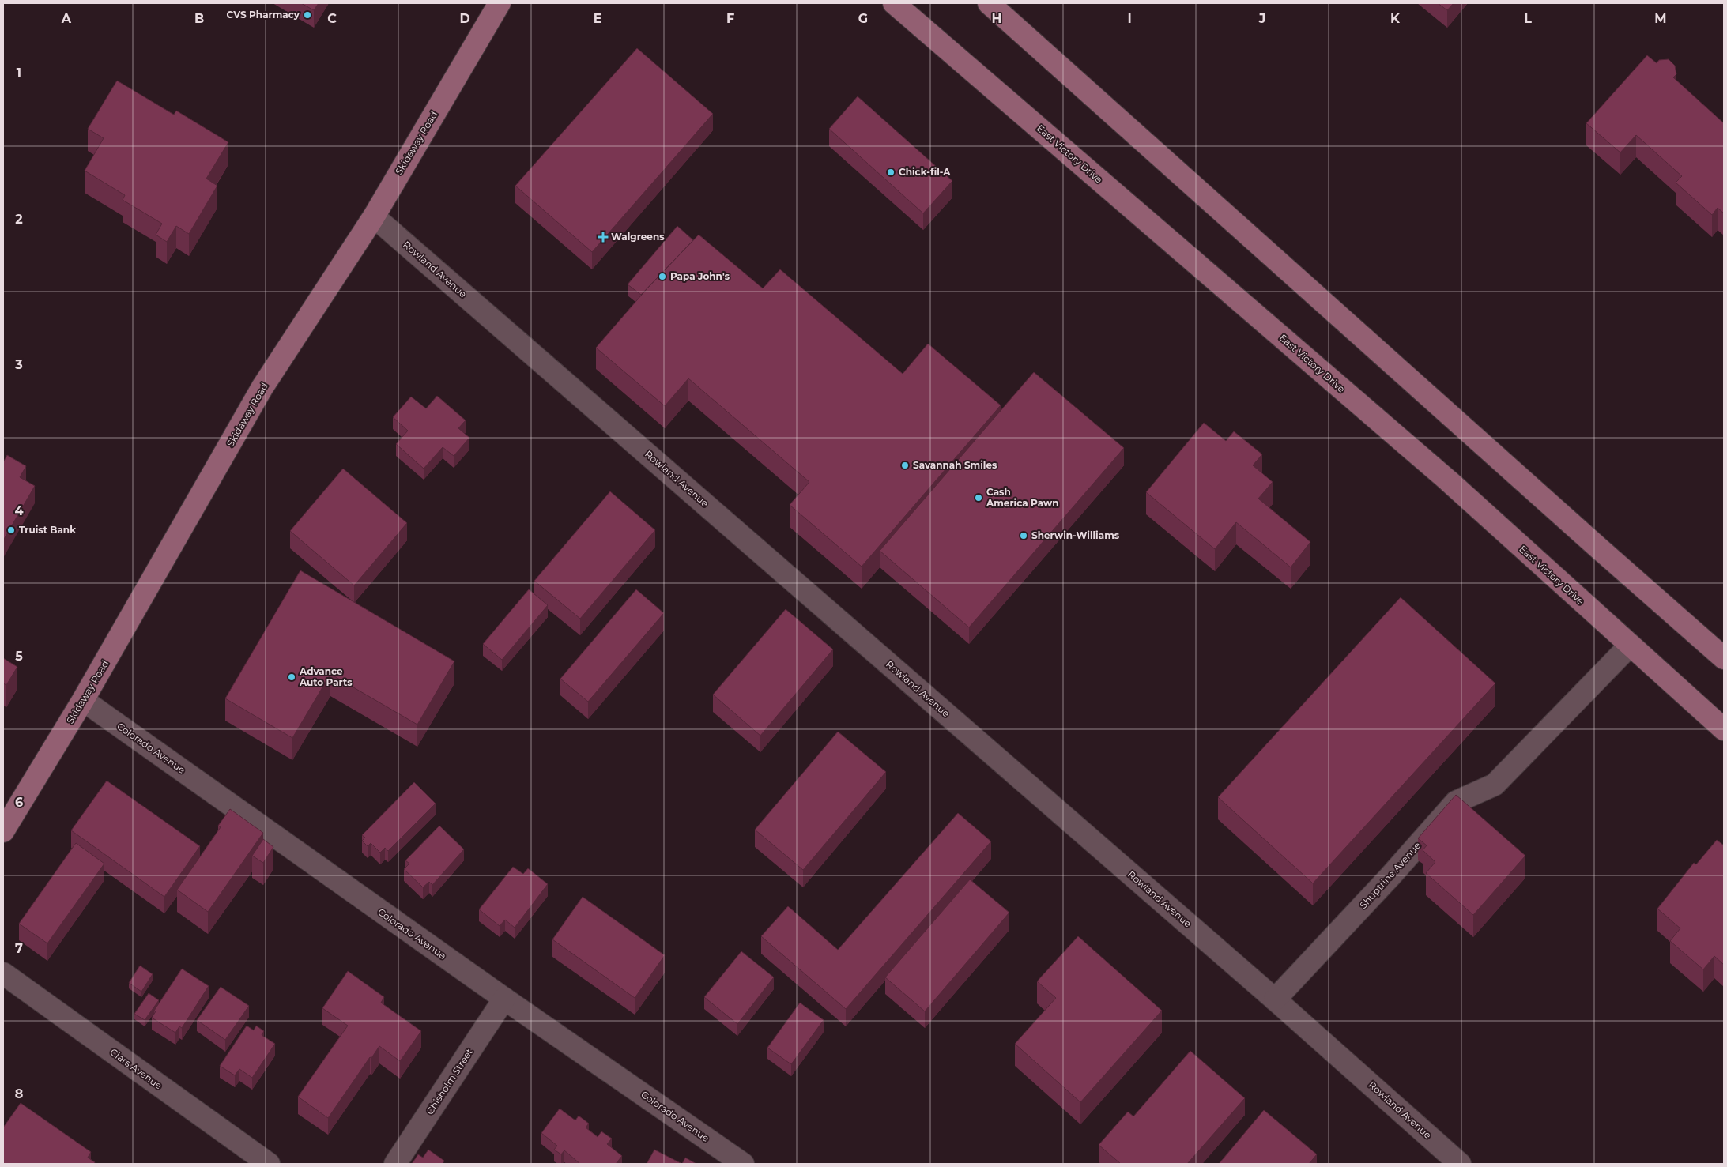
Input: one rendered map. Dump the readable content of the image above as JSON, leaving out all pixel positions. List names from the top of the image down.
{
  "streets": {
    "main road": ["Skidaway Road", "East Victory Drive"],
    "street": [
      "Rowland Avenue",
      "Colorado Avenue",
      "Shuptrine Avenue",
      "Clars Avenue",
      "Chisholm Street"
    ]
  },
  "crossings": [
    ["Skidaway Road", "Rowland Avenue"],
    ["Skidaway Road", "Colorado Avenue"],
    ["East Victory Drive", "Shuptrine Avenue"],
    ["Rowland Avenue", "Shuptrine Avenue"],
    ["Colorado Avenue", "Chisholm Street"]
  ],
  "places": {
    "other": [
      "CVS Pharmacy",
      "Chick-fil-A",
      "Papa John's",
      "Savannah Smiles",
      "Cash America Pawn",
      "Truist Bank",
      "Sherwin-Williams",
      "Advance Auto Parts"
    ],
    "health": ["Walgreens"]
  },
  "grid": {
    "columns": [
      "A",
      "B",
      "C",
      "D",
      "E",
      "F",
      "G",
      "H",
      "I",
      "J",
      "K",
      "L",
      "M"
    ],
    "rows": [
      "1",
      "2",
      "3",
      "4",
      "5",
      "6",
      "7",
      "8"
    ]
  }
}
